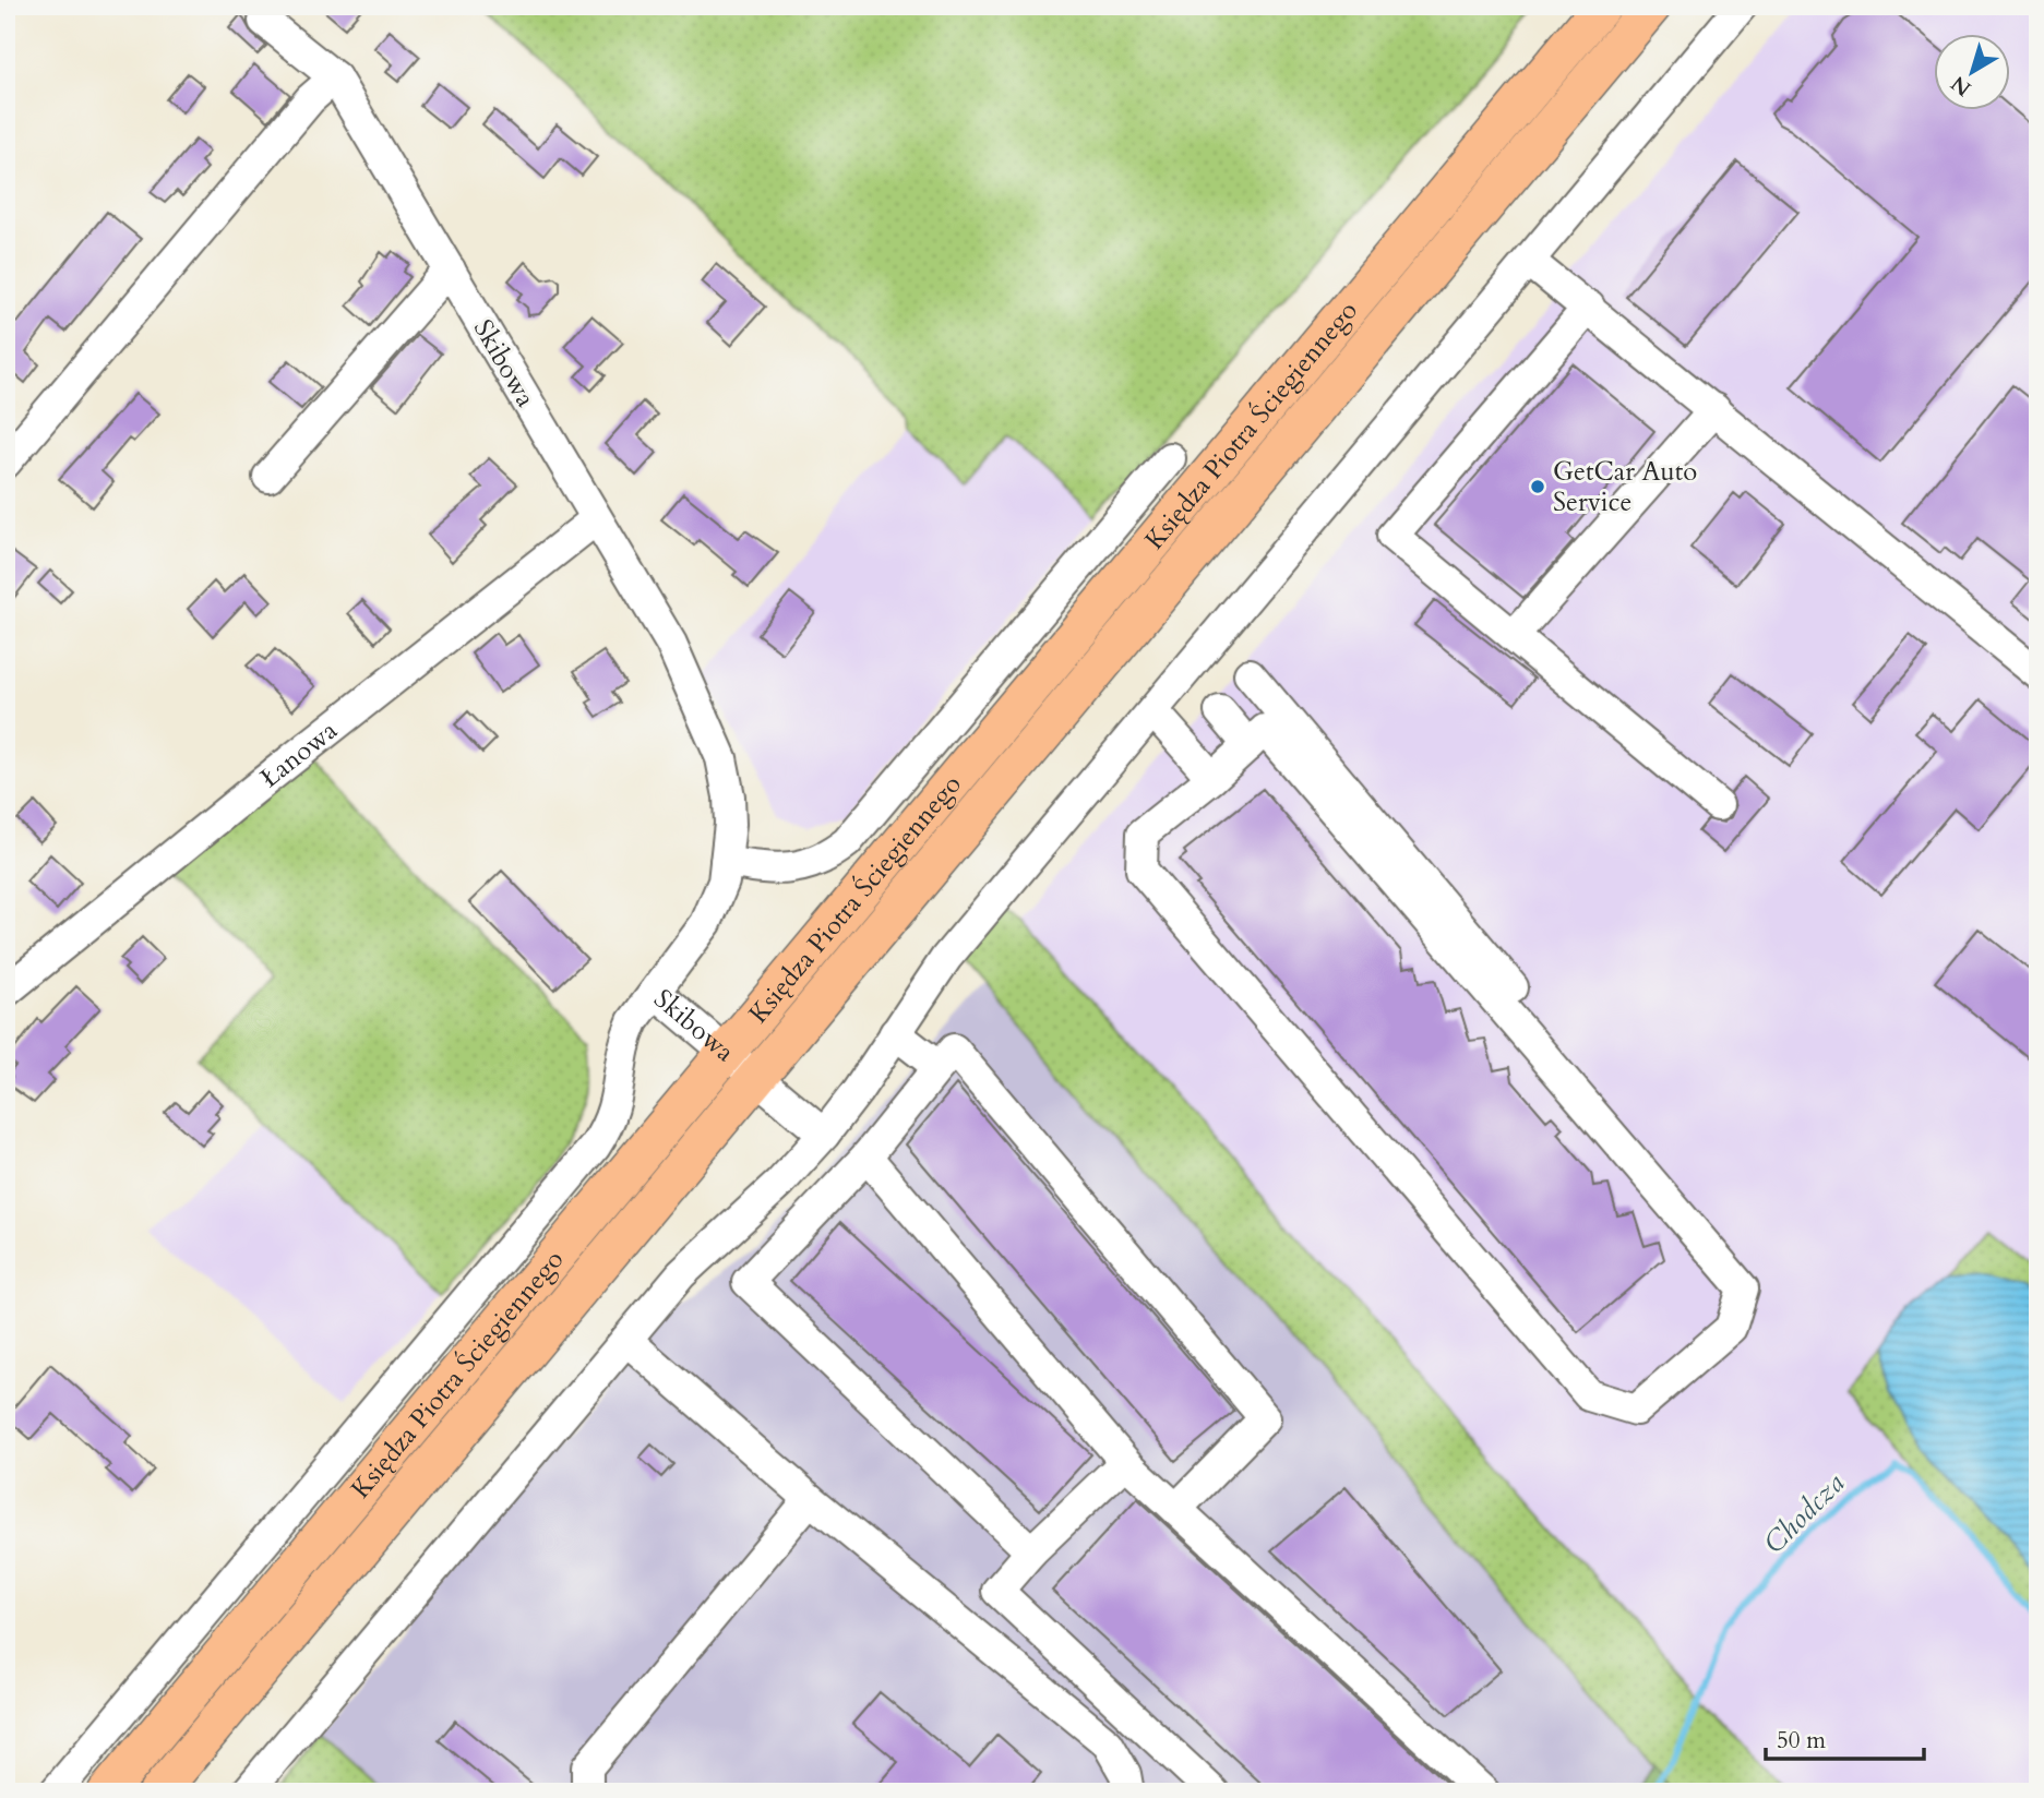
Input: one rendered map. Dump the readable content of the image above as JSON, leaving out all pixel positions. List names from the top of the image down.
{
  "streets": {
    "main road": ["Księdza Piotra Ściegiennego"],
    "street": ["Skibowa", "Łanowa"]
  },
  "crossings": [
    ["Skibowa", "Księdza Piotra Ściegiennego"],
    ["Skibowa", "Łanowa"]
  ],
  "water": ["Chodcza"],
  "places": ["GetCar Auto Service"],
  "scale_bar": "50 m",
  "north": "bottom left"
}
